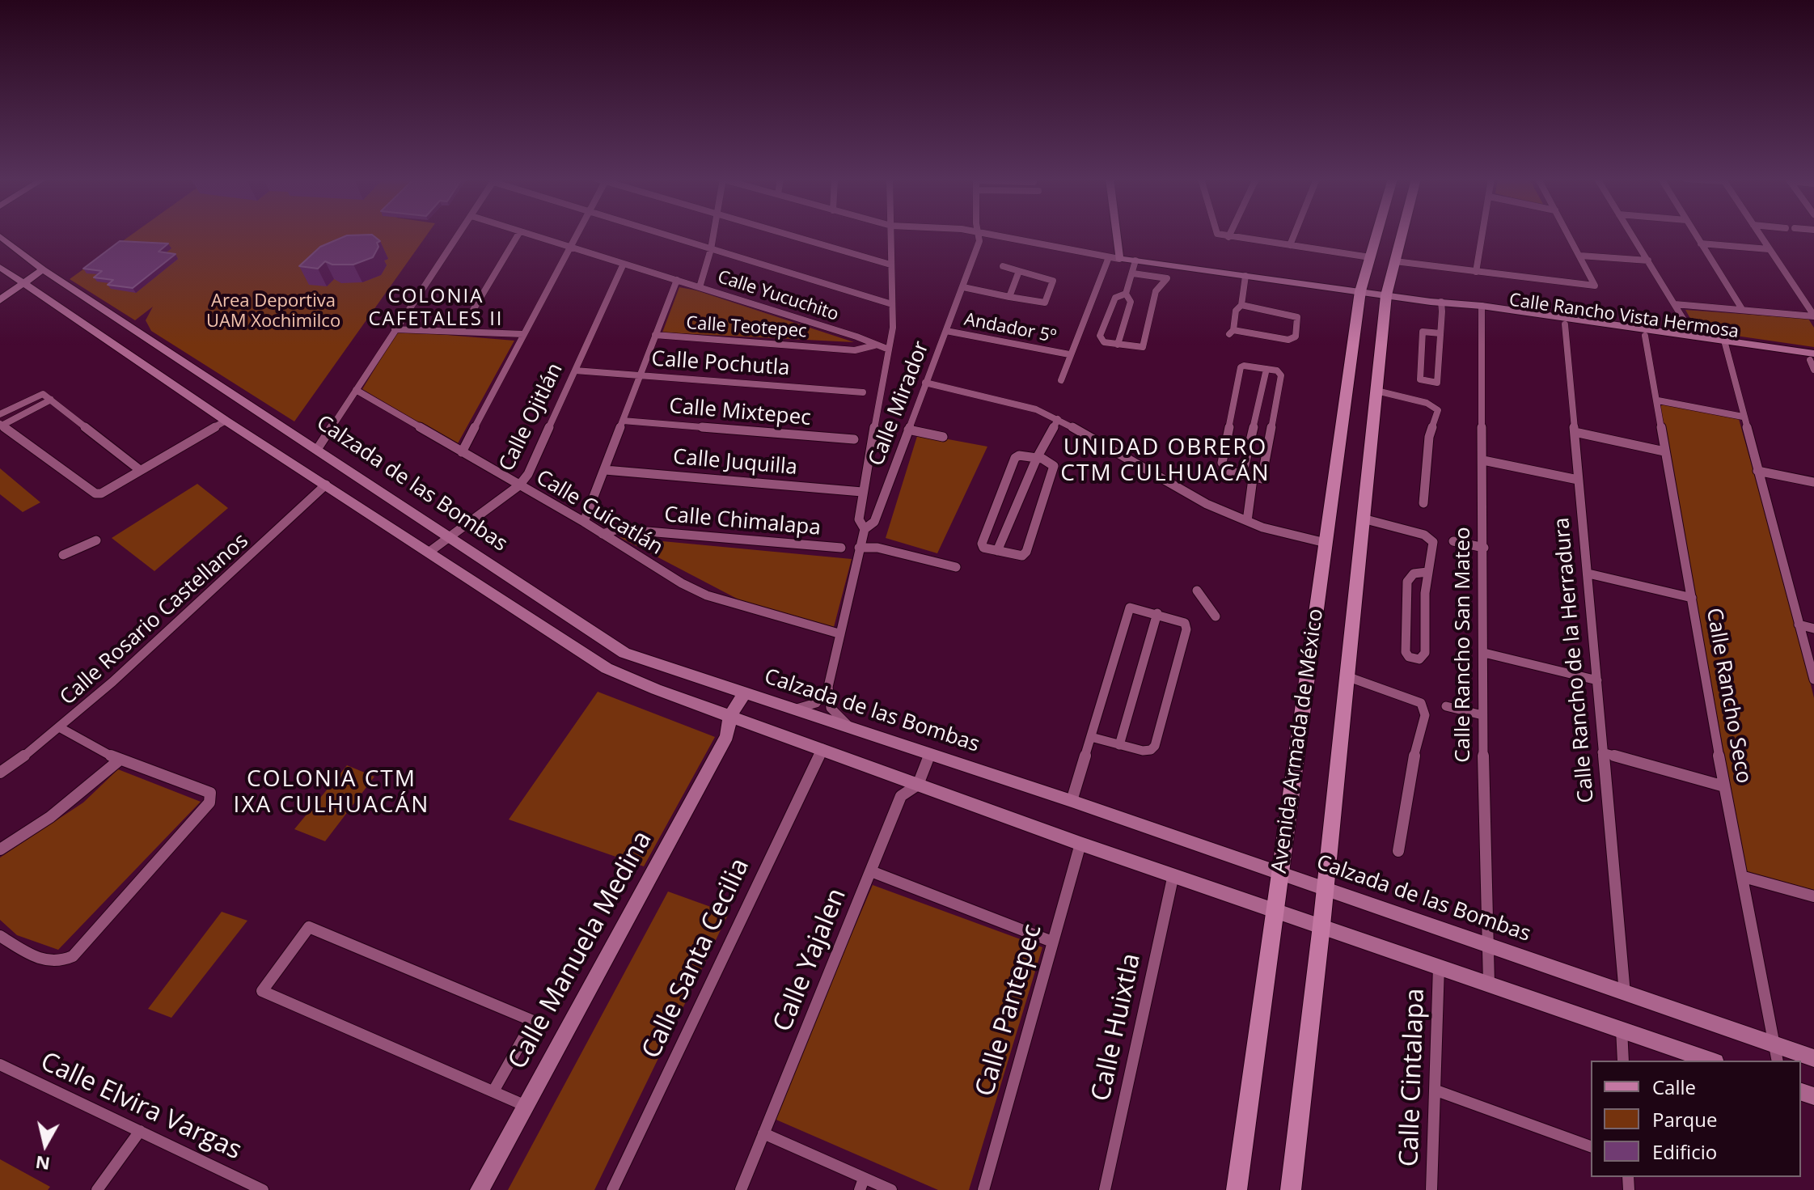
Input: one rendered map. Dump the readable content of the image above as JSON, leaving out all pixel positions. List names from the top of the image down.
{
  "streets": {
    "main road": [
      "Calle Rancho Vista Hermosa",
      "Calzada de las Bombas",
      "Avenida Armada de México",
      "Calle Manuela Medina"
    ],
    "street": [
      "Calle Yucuchito",
      "Calle Teotepec",
      "Andador 5º",
      "Calle Pochutla",
      "Calle Mirador",
      "Calle Mixtepec",
      "Calle Ojitlán",
      "Calle Juquilla",
      "Calle Cuicatlán",
      "Calle Chimalapa",
      "Calle Rosario Castellanos",
      "Calle Rancho San Mateo",
      "Calle Rancho de la Herradura",
      "Calle Rancho Seco",
      "Calle Santa Cecilia",
      "Calle Yajalen",
      "Calle Pantepec",
      "Calle Huixtla",
      "Calle Cintalapa",
      "Calle Elvira Vargas"
    ]
  },
  "crossings": [
    ["Calle Yucuchito", "Calle Teotepec"],
    ["Calle Yucuchito", "Calle Ojitlán"],
    ["Calle Rancho Vista Hermosa", "Calle Rancho San Mateo"],
    ["Calle Rancho Vista Hermosa", "Calle Rancho de la Herradura"],
    ["Calle Rancho Vista Hermosa", "Calle Rancho Seco"],
    ["Calle Rancho Vista Hermosa", "Avenida Armada de México"],
    ["Andador 5º", "Calle Mirador"],
    ["Calle Pochutla", "Calle Ojitlán"],
    ["Calle Ojitlán", "Calzada de las Bombas"],
    ["Calle Ojitlán", "Calle Cuicatlán"],
    ["Calzada de las Bombas", "Calle Rancho San Mateo"],
    ["Calzada de las Bombas", "Calle Rancho de la Herradura"],
    ["Calzada de las Bombas", "Calle Rancho Seco"],
    ["Calzada de las Bombas", "Avenida Armada de México"],
    ["Calzada de las Bombas", "Calle Yajalen"],
    ["Calle Cuicatlán", "Calle Chimalapa"]
  ],
  "districts": ["COLONIA CAFETALES II", "UNIDAD OBRERO CTM CULHUACÁN", "COLONIA CTM IXA CULHUACÁN"],
  "parks": ["Area Deportiva UAM Xochimilco"],
  "legend": ["Calle", "Parque", "Edificio"],
  "north": "bottom"
}
